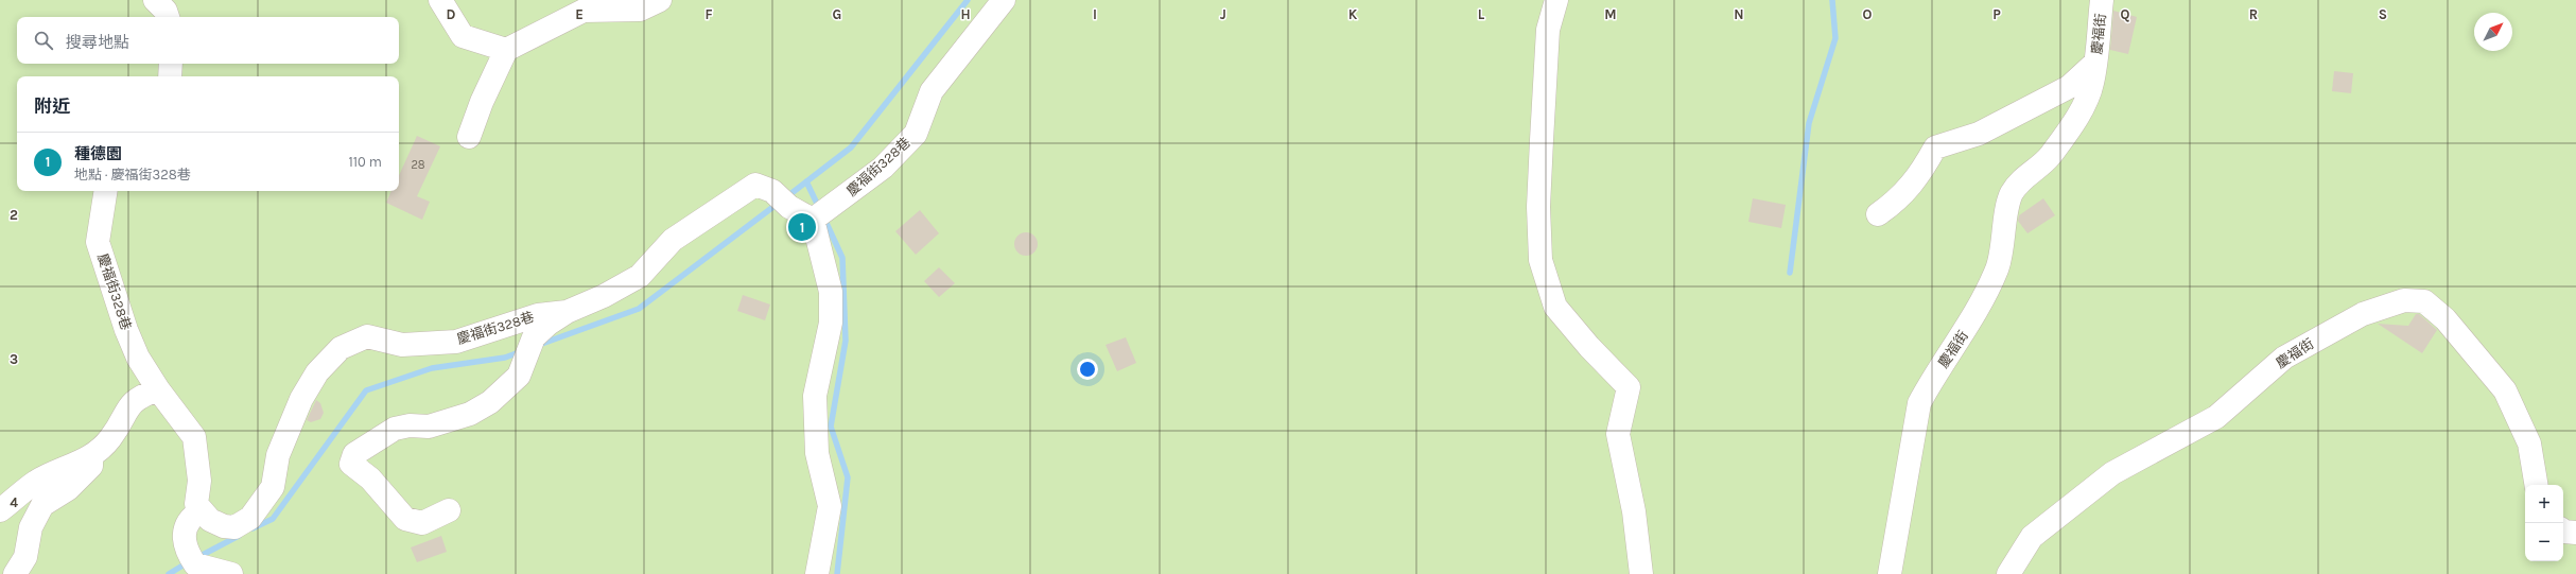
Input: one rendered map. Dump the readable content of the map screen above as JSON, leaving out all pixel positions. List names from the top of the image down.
{
  "streets": {
    "street": ["慶福街", "慶福街328巷"]
  },
  "house_numbers": ["28"],
  "north": "top right",
  "page": {
    "search": "搜尋地點",
    "heading": "附近",
    "list": [
      {
        "mark": "1",
        "name": "種德園",
        "note": "地點 · 慶福街328巷",
        "value": "110 m"
      }
    ],
    "pins": "1",
    "map_buttons": ["+", "−"]
  },
  "grid": {
    "columns": [
      "D",
      "E",
      "F",
      "G",
      "H",
      "I",
      "J",
      "K",
      "L",
      "M",
      "N",
      "O",
      "P",
      "Q",
      "R",
      "S"
    ],
    "rows": ["2", "3", "4"]
  }
}
